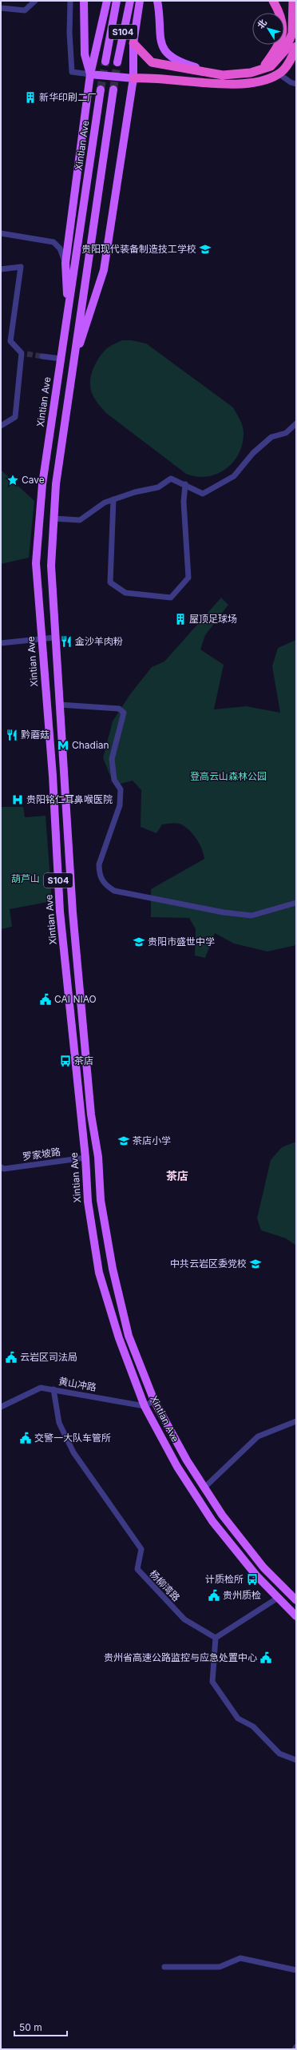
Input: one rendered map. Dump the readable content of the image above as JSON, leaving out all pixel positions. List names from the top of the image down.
{
  "streets": {
    "main road": ["S104", "Xintian Ave"],
    "street": ["罗家坡路", "黄山冲路", "杨柳湾路"]
  },
  "crossings": [
    ["Xintian Ave", "罗家坡路"],
    ["Xintian Ave", "黄山冲路"],
    ["黄山冲路", "杨柳湾路"]
  ],
  "districts": ["茶店"],
  "parks": ["登高云山森林公园", "葫芦山"],
  "places": {
    "building": ["新华印刷二厂", "屋顶足球场"],
    "school or university": [
      "贵阳现代装备制造技工学校",
      "贵阳市盛世中学",
      "茶店小学",
      "中共云岩区委党校"
    ],
    "place": ["Cave"],
    "restaurant": ["金沙羊肉粉", "黔蘑菇"],
    "metro station": ["Chadian"],
    "hospital": ["贵阳铭仁耳鼻喉医院"],
    "public building": [
      "CAI NIAO",
      "云岩区司法局",
      "交警一大队车管所",
      "贵州质检",
      "贵州省高速公路监控与应急处置中心"
    ],
    "bus stop": ["茶店", "计质检所"]
  },
  "scale_bar": "50 m",
  "north": "top left"
}
